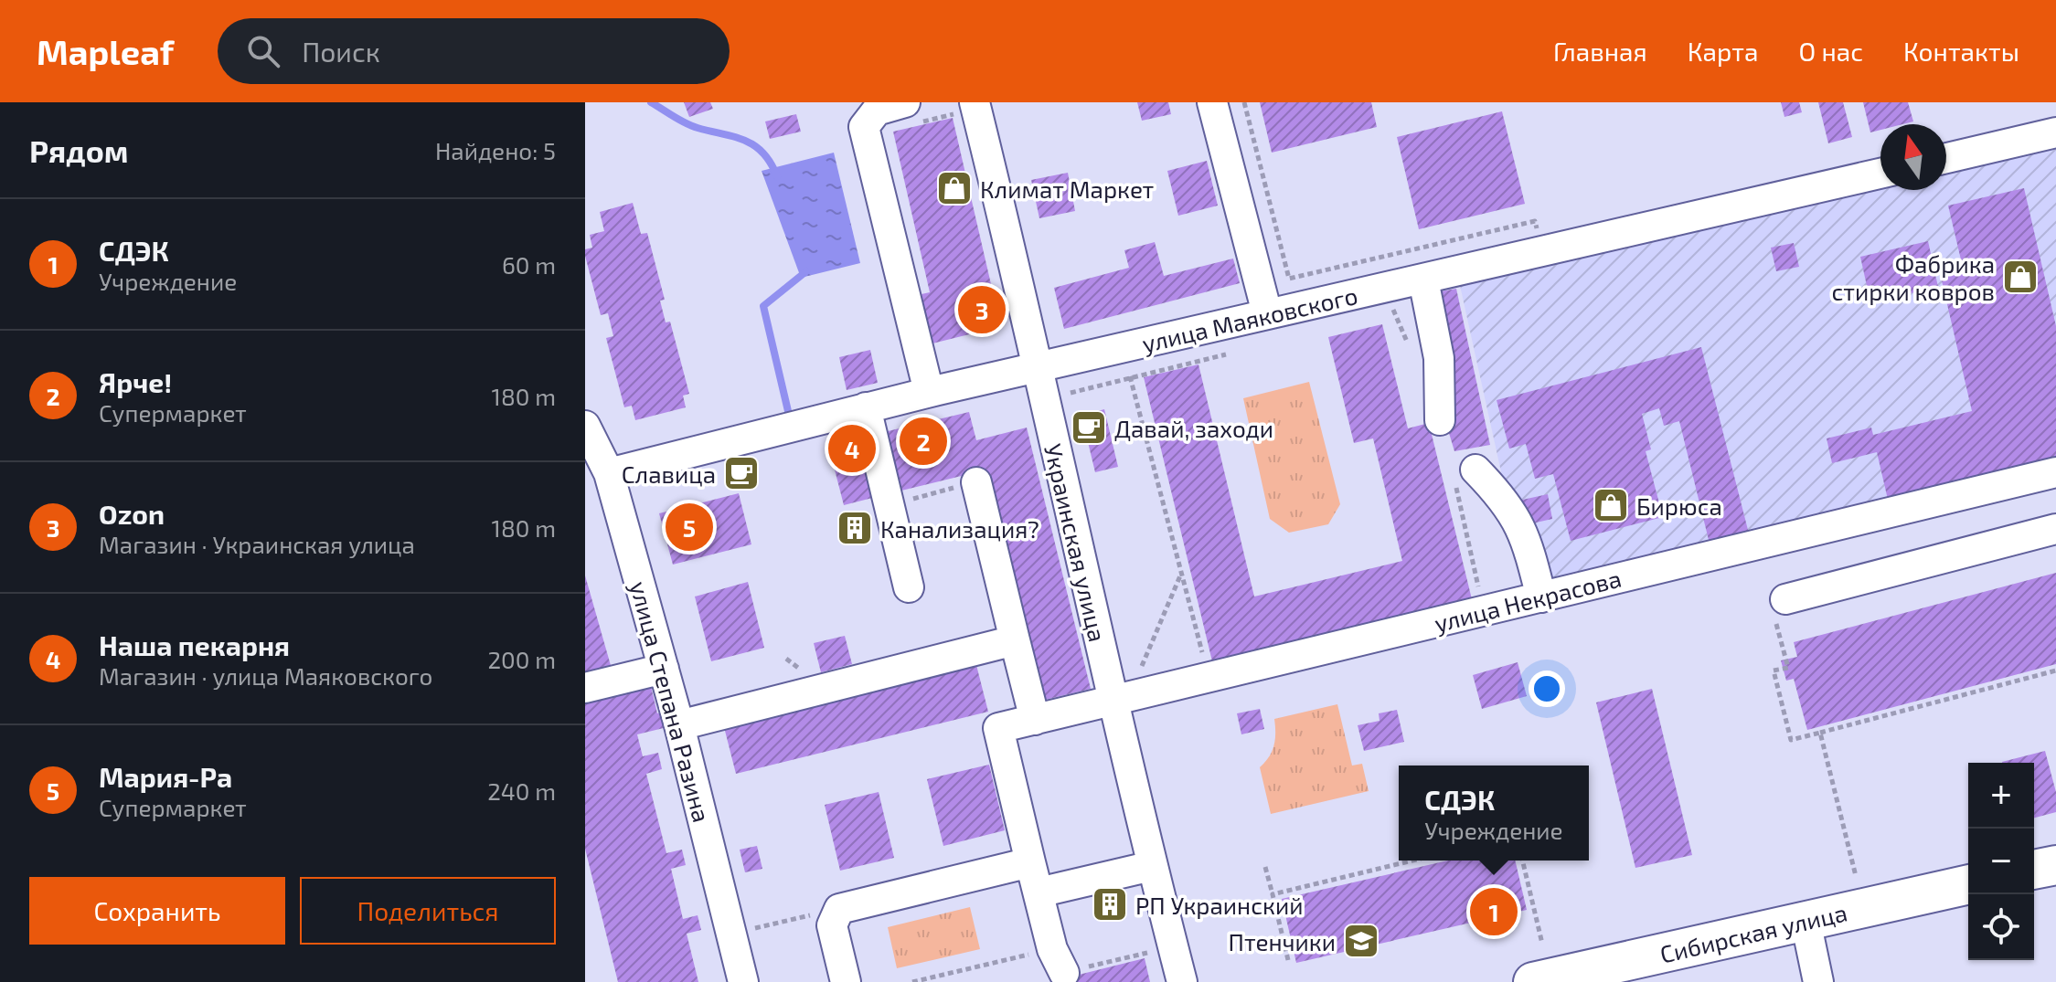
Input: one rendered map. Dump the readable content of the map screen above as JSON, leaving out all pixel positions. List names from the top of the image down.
{
  "streets": {
    "main road": ["Сибирская улица"],
    "street": [
      "улица Маяковского",
      "Украинская улица",
      "улица Некрасова",
      "улица Степана Разина"
    ]
  },
  "crossings": [
    ["улица Маяковского", "Украинская улица"],
    ["улица Маяковского", "улица Степана Разина"],
    ["Украинская улица", "улица Некрасова"]
  ],
  "places": {
    "shop": ["Климат Маркет", "Фабрика стирки ковров", "Бирюса"],
    "cafe": ["Давай, заходи", "Славица"],
    "building": ["Канализация?", "РП Украинский"],
    "school or university": ["Птенчики"]
  },
  "north": "top",
  "page": {
    "header": "Mapleaf",
    "search": "Поиск",
    "nav": [
      "Главная",
      "Карта",
      "О нас",
      "Контакты"
    ],
    "heading": ["Рядом", "Найдено: 5"],
    "list": [
      {
        "mark": "1",
        "name": "СДЭК",
        "note": "Учреждение",
        "value": "60 m"
      },
      {
        "mark": "2",
        "name": "Ярче!",
        "note": "Супермаркет",
        "value": "180 m"
      },
      {
        "mark": "3",
        "name": "Ozon",
        "note": "Магазин · Украинская улица",
        "value": "180 m"
      },
      {
        "mark": "4",
        "name": "Наша пекарня",
        "note": "Магазин · улица Маяковского",
        "value": "200 m"
      },
      {
        "mark": "5",
        "name": "Мария-Ра",
        "note": "Супермаркет",
        "value": "240 m"
      }
    ],
    "pins": [
      "3",
      "2",
      "4",
      "5",
      "1"
    ],
    "map_buttons": ["+", "−"],
    "popup": ["СДЭК", "Учреждение"],
    "buttons": ["Сохранить", "Поделиться"]
  }
}
